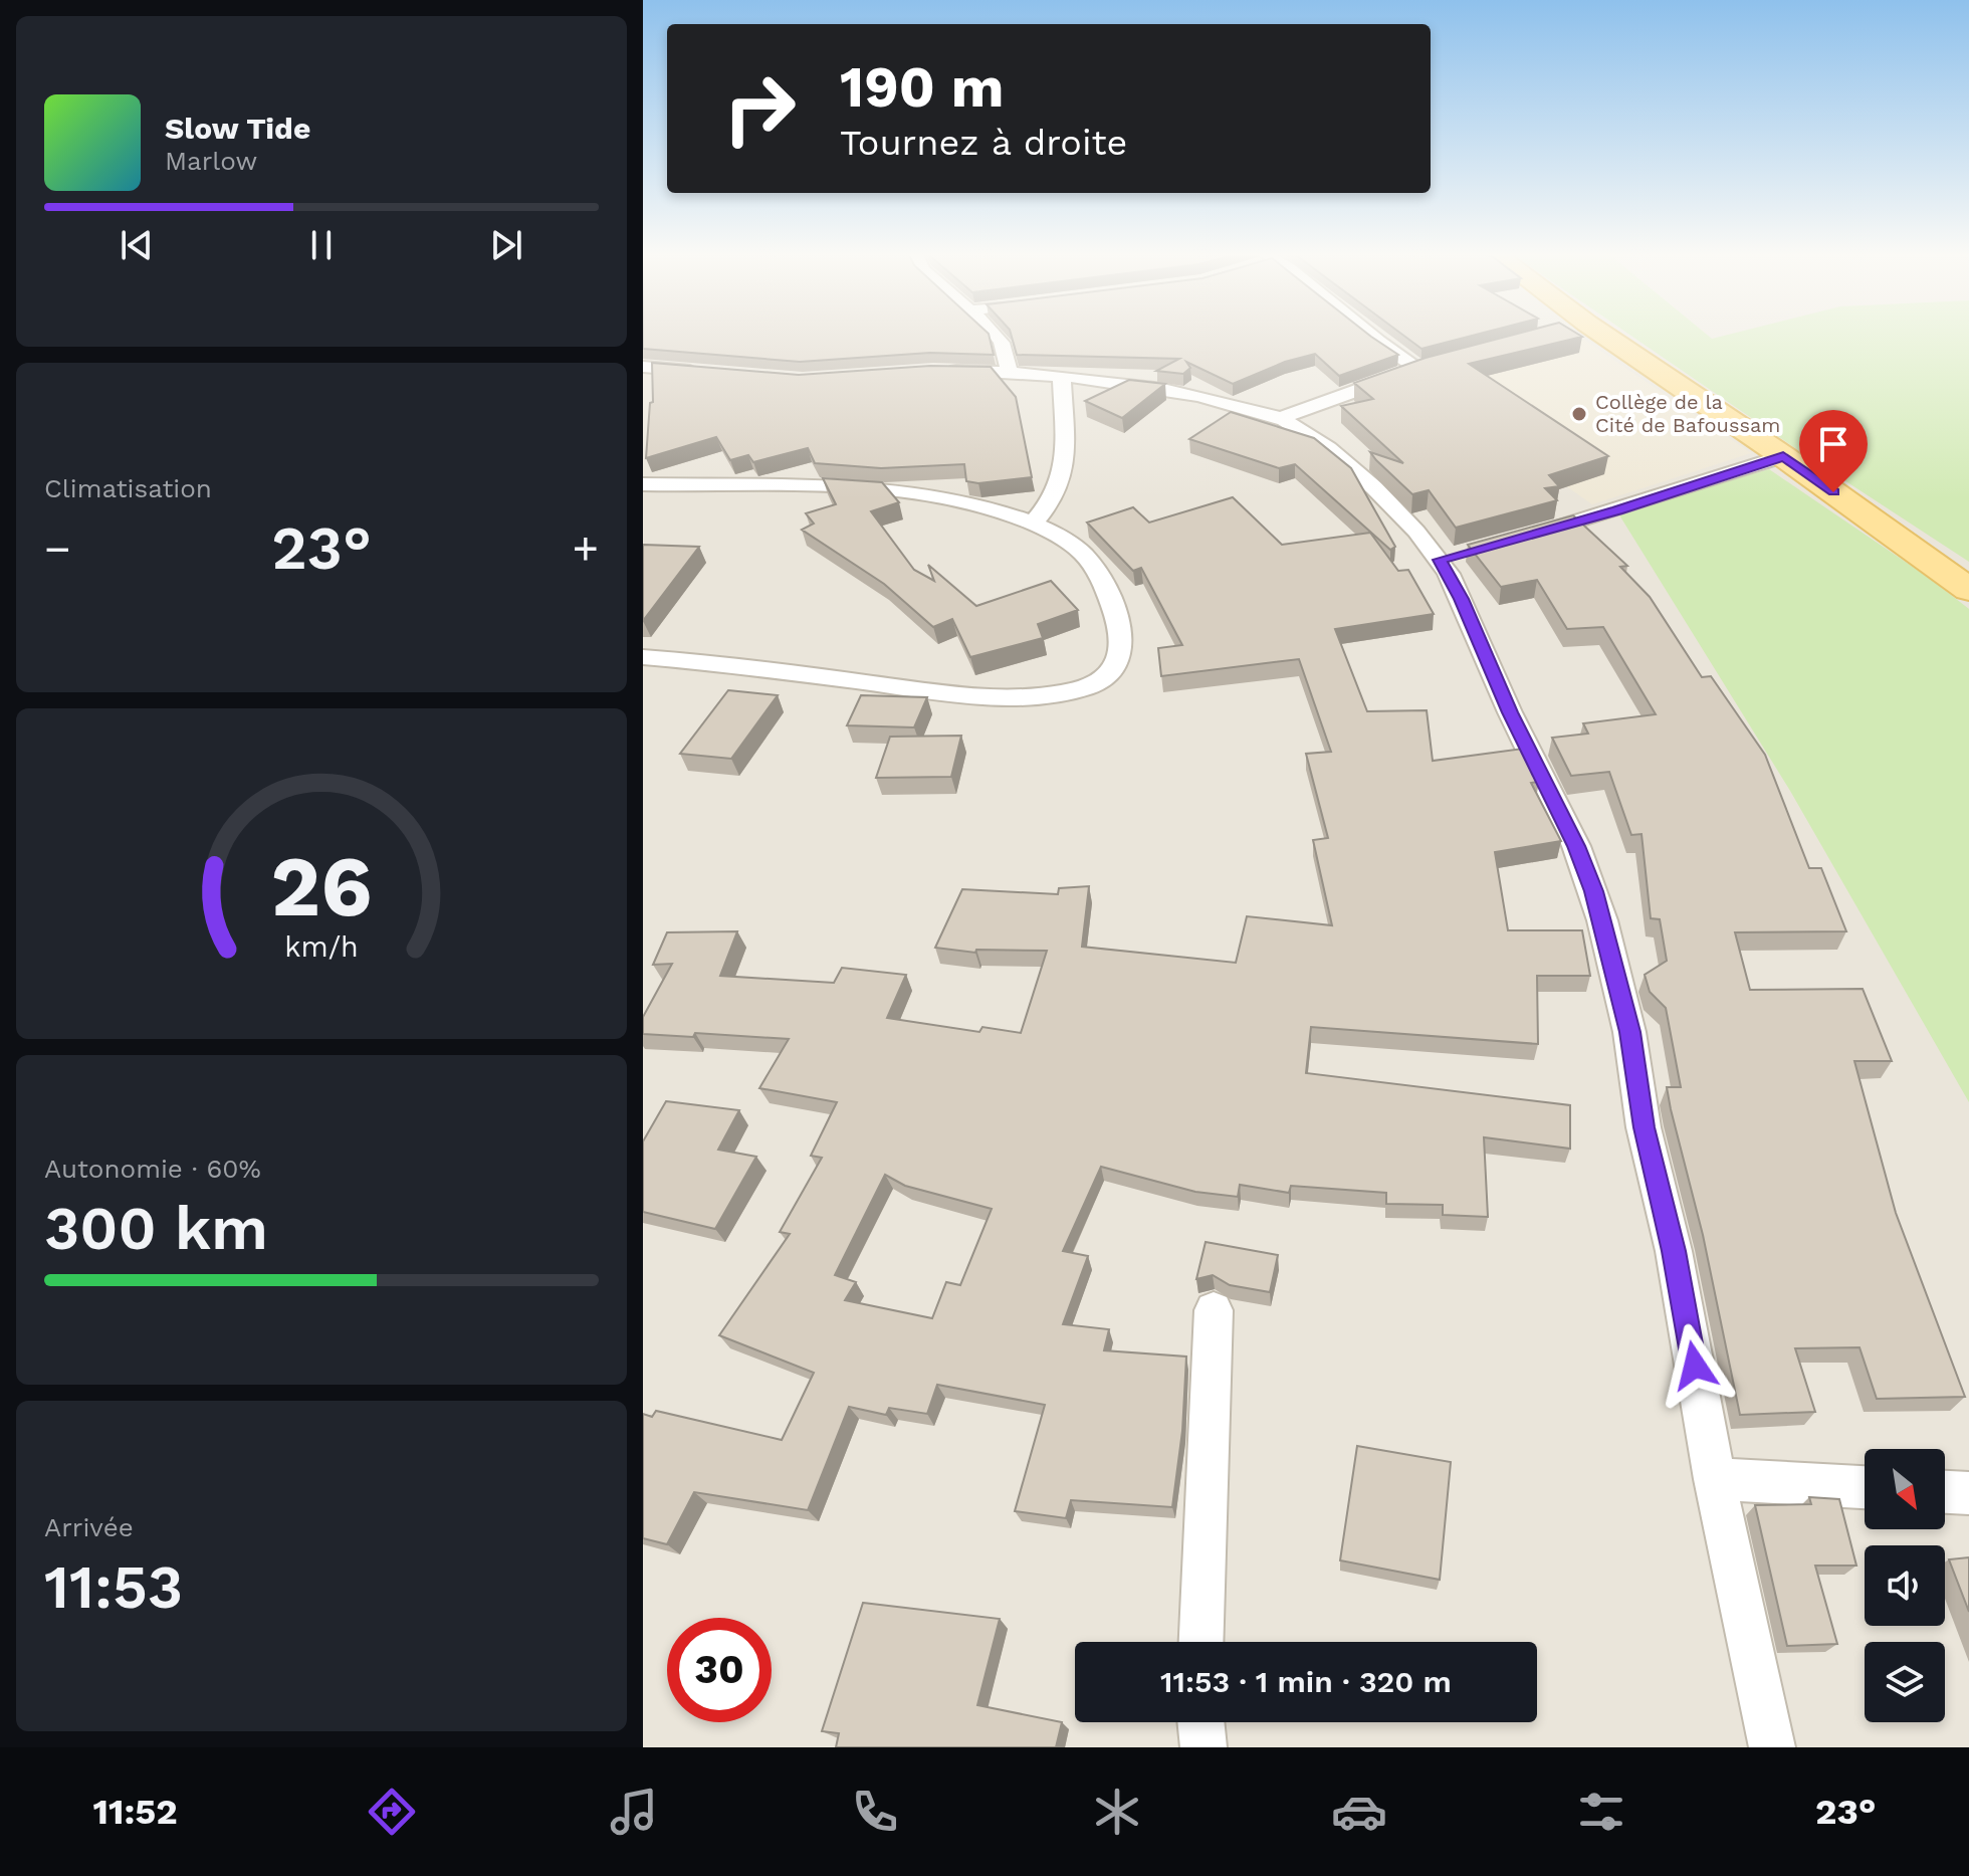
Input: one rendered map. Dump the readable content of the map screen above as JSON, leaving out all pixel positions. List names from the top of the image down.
{
  "places": ["Collège de la Cité de Bafoussam"],
  "north": "bottom right",
  "page": {
    "turn": ["190 m", "Tournez à droite"],
    "song": ["Slow Tide", "Marlow"],
    "tile": [
      "Climatisation",
      ["Autonomie · 60%", "300 km"],
      ["Arrivée", "11:53"]
    ],
    "heat": ["−", "23°", "+"],
    "limit": "30",
    "trip": "11:53 · 1 min · 320 m",
    "tabs": ["11:52", "23°"],
    "gauge": ["26", "km/h"]
  }
}
